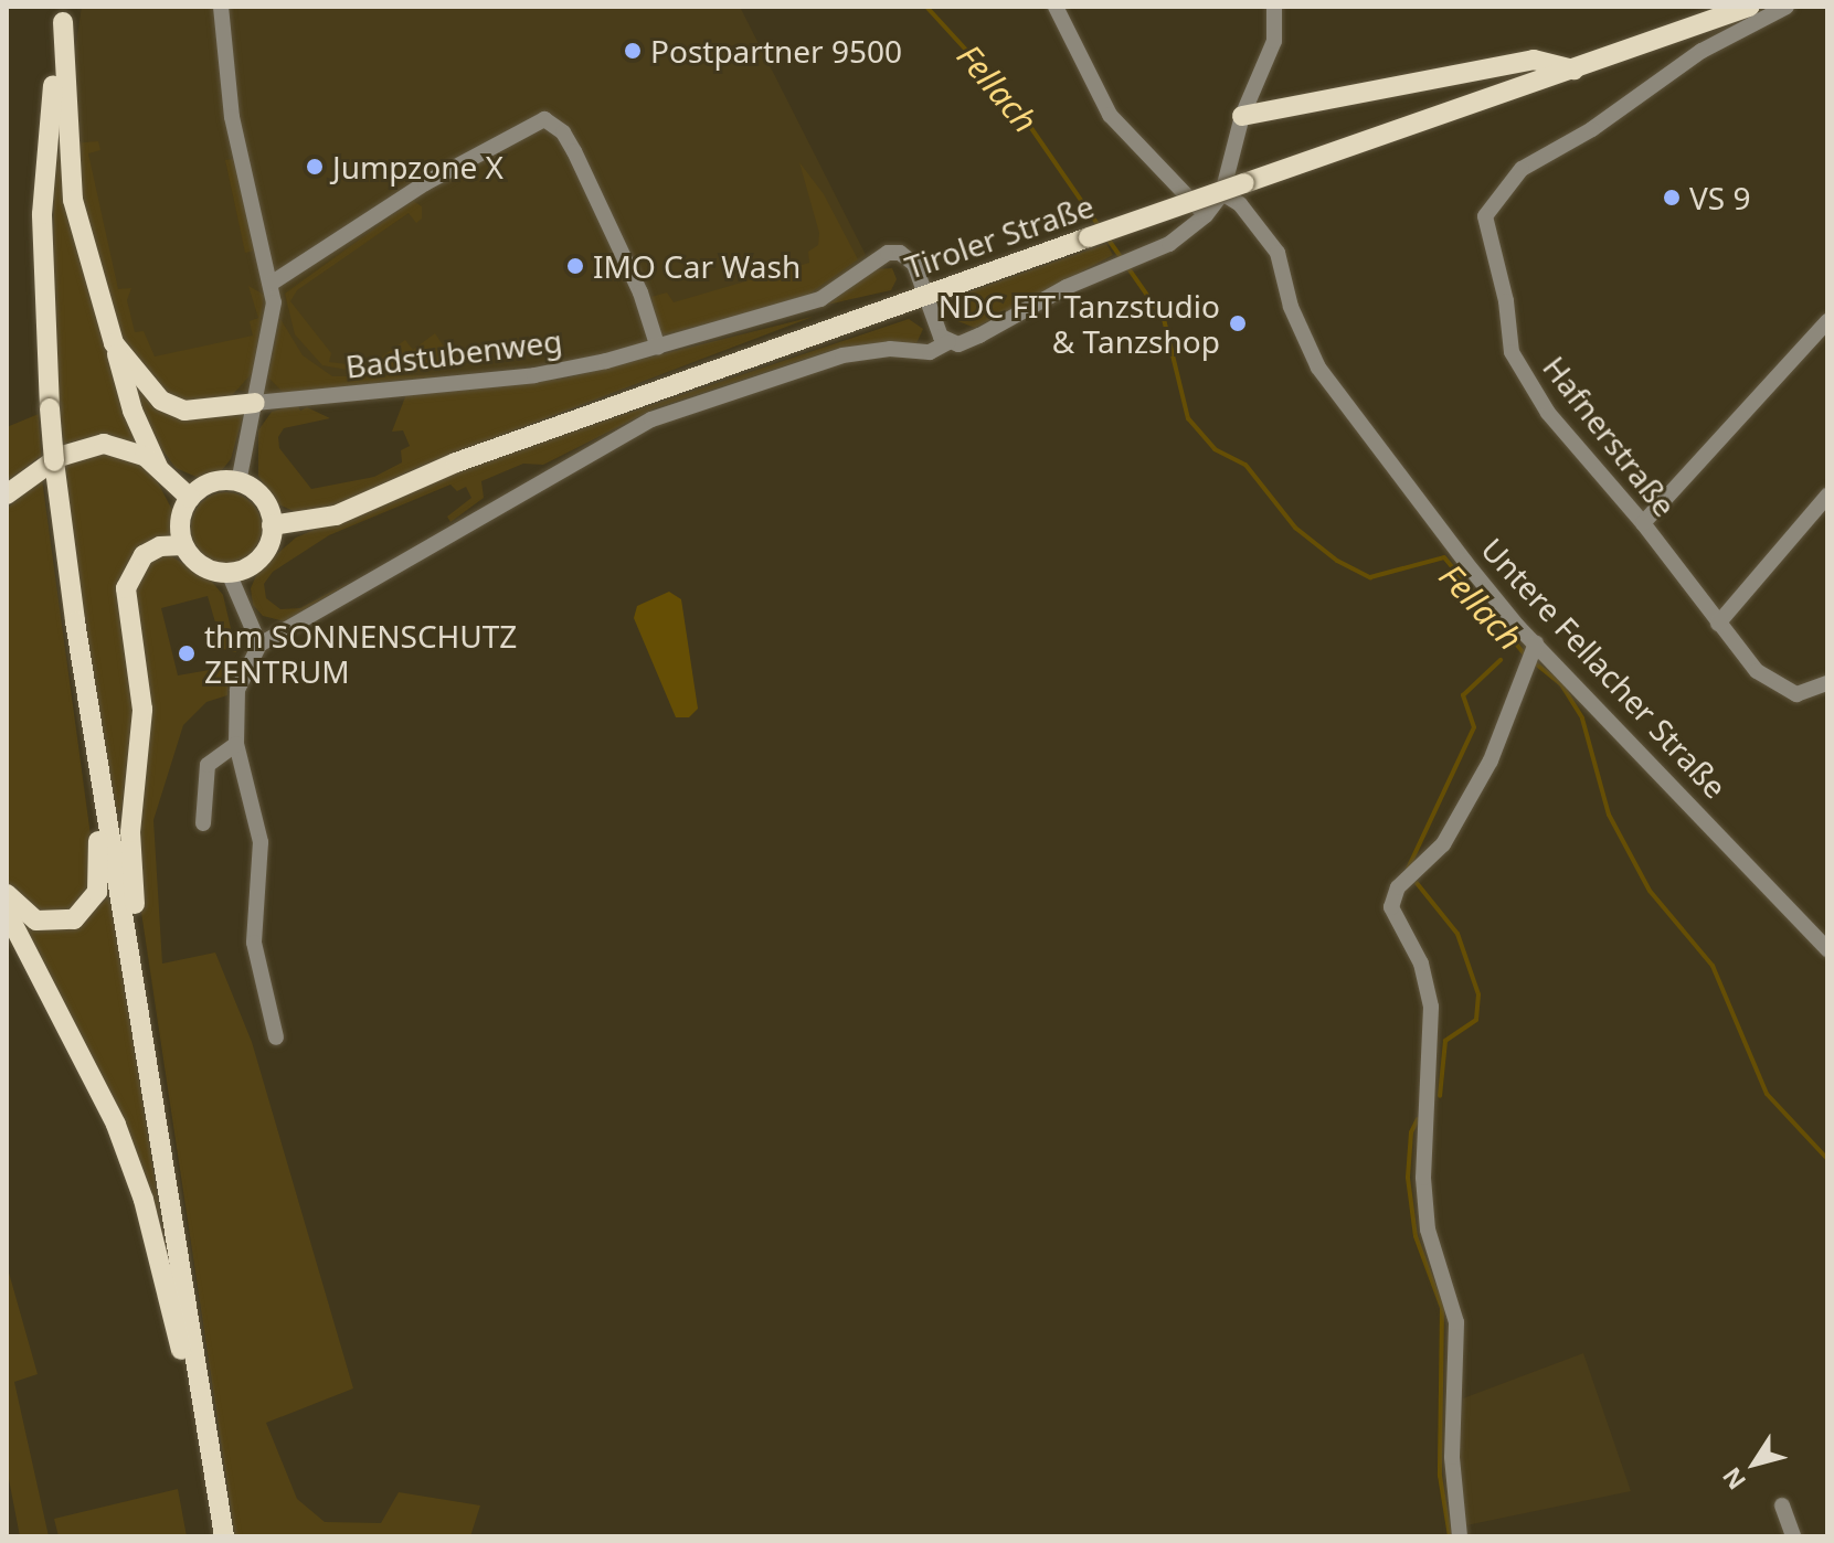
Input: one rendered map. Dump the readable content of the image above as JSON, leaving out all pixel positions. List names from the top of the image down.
{
  "streets": {
    "main road": ["Tiroler Straße"],
    "street": ["Badstubenweg", "Hafnerstraße", "Untere Fellacher Straße"]
  },
  "crossings": [
    ["Tiroler Straße", "Badstubenweg"]
  ],
  "water": ["Fellach"],
  "places": [
    "Postpartner 9500",
    "Jumpzone X",
    "VS 9",
    "IMO Car Wash",
    "NDC FIT Tanzstudio & Tanzshop",
    "thm SONNENSCHUTZ ZENTRUM"
  ],
  "north": "bottom left"
}
